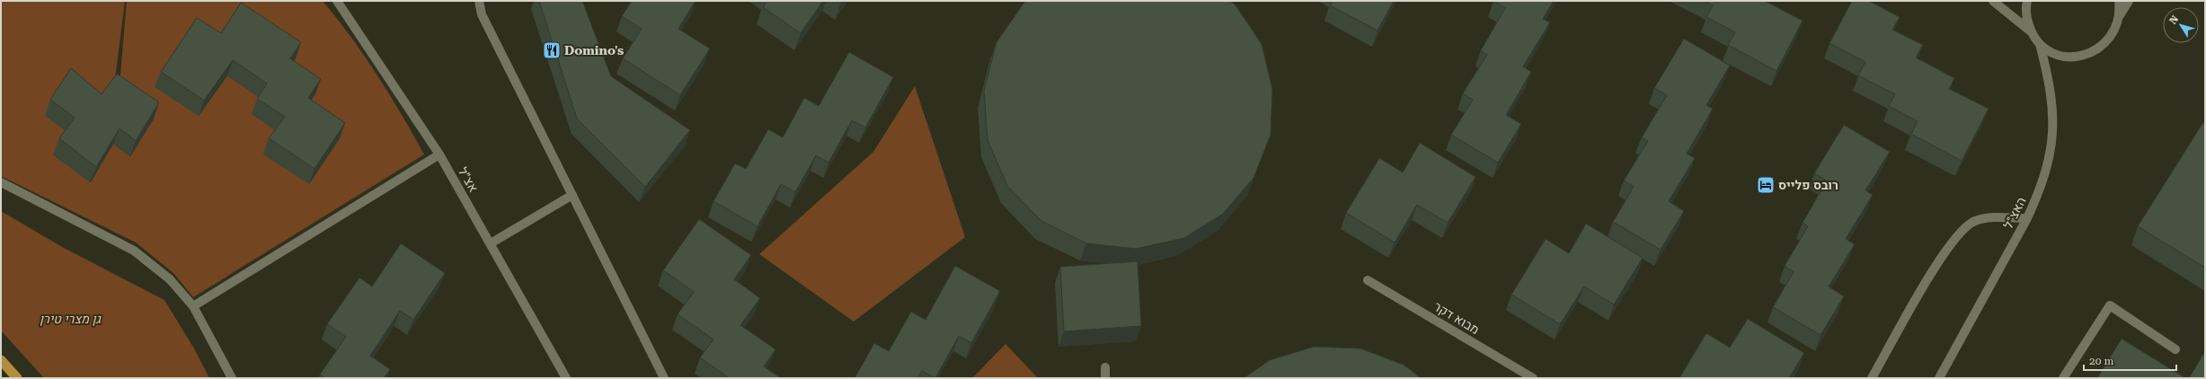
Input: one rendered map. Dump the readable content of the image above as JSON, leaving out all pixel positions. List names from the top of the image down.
{
  "streets": {
    "street": ["אצ\"ל", "האצ\"ל", "מבוא דקר"]
  },
  "parks": ["גן מצרי טירן"],
  "places": {
    "restaurant": ["Domino's"],
    "hotel": ["רובס פלייס"]
  },
  "scale_bar": "20 m",
  "north": "top left"
}
